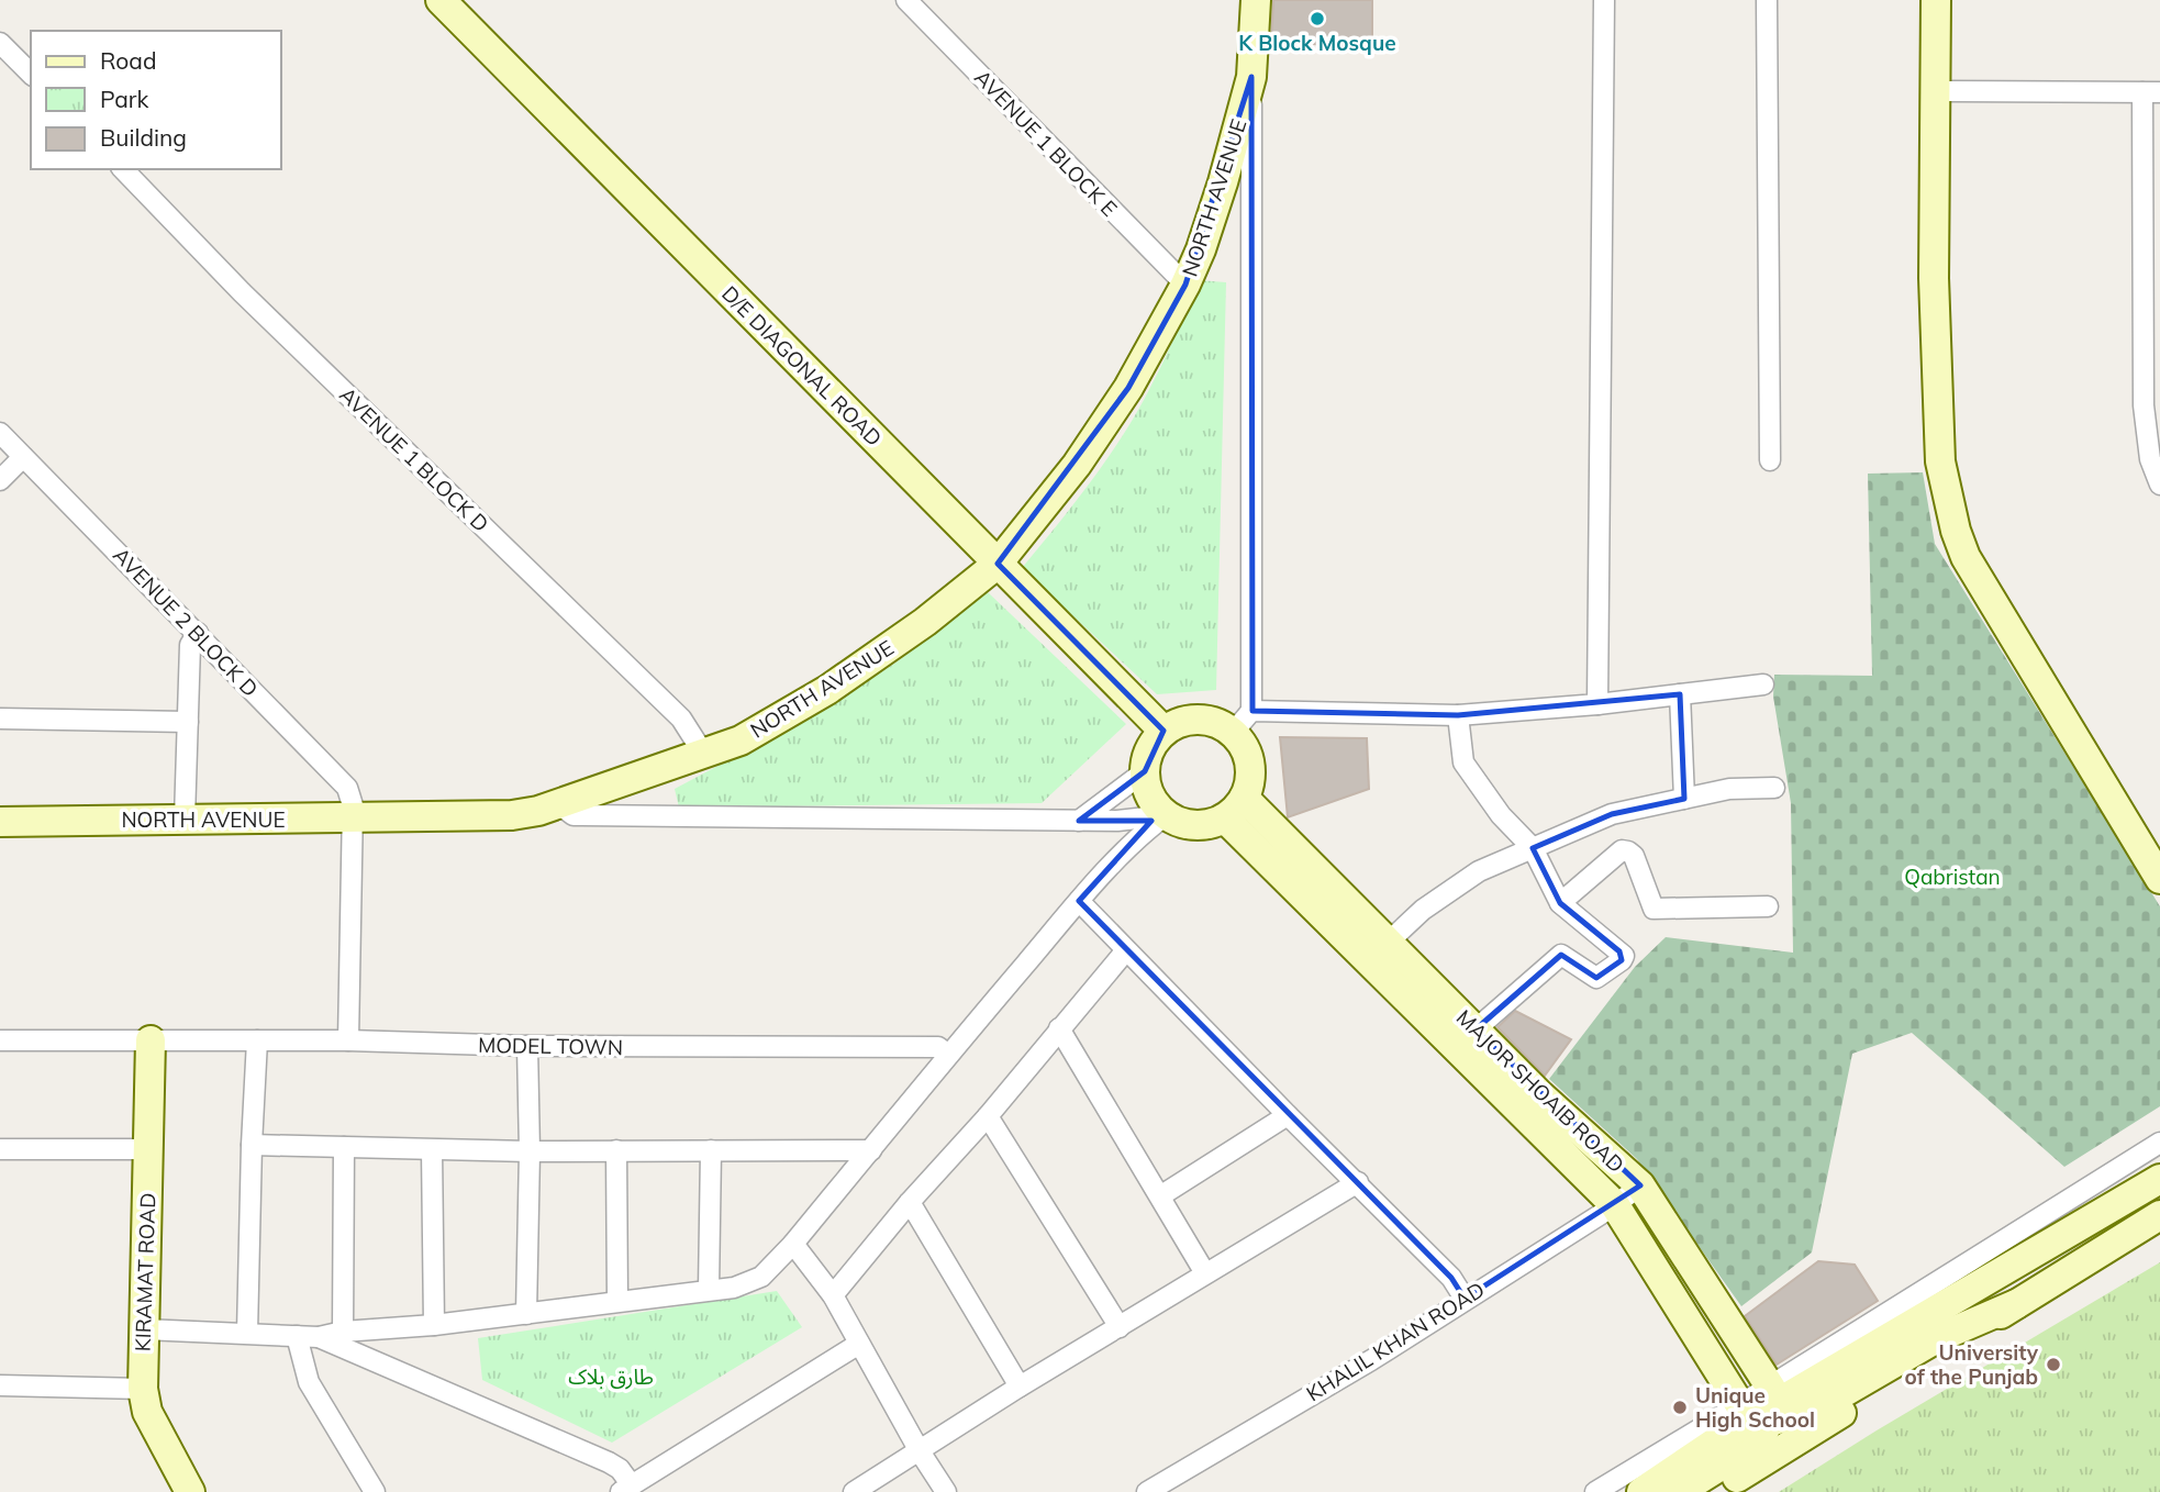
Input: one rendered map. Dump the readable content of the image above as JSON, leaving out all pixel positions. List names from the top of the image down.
{
  "streets": {
    "street": [
      "AVENUE 1 BLOCK E",
      "NORTH AVENUE",
      "D/E DIAGONAL ROAD",
      "AVENUE 1 BLOCK D",
      "AVENUE 2 BLOCK D",
      "MODEL TOWN",
      "MAJOR SHOAIB ROAD",
      "KIRAMAT ROAD",
      "KHALIL KHAN ROAD"
    ]
  },
  "crossings": [
    ["AVENUE 1 BLOCK E", "NORTH AVENUE"],
    ["NORTH AVENUE", "D/E DIAGONAL ROAD"],
    ["NORTH AVENUE", "AVENUE 1 BLOCK D"],
    ["NORTH AVENUE", "AVENUE 2 BLOCK D"],
    ["D/E DIAGONAL ROAD", "MAJOR SHOAIB ROAD"],
    ["AVENUE 2 BLOCK D", "MODEL TOWN"],
    ["MODEL TOWN", "KIRAMAT ROAD"],
    ["MAJOR SHOAIB ROAD", "KHALIL KHAN ROAD"]
  ],
  "parks": ["Qabristan", "طارق بلاک"],
  "places": ["K Block Mosque", "University of the Punjab", "Unique High School"],
  "legend": ["Road", "Park", "Building"]
}
